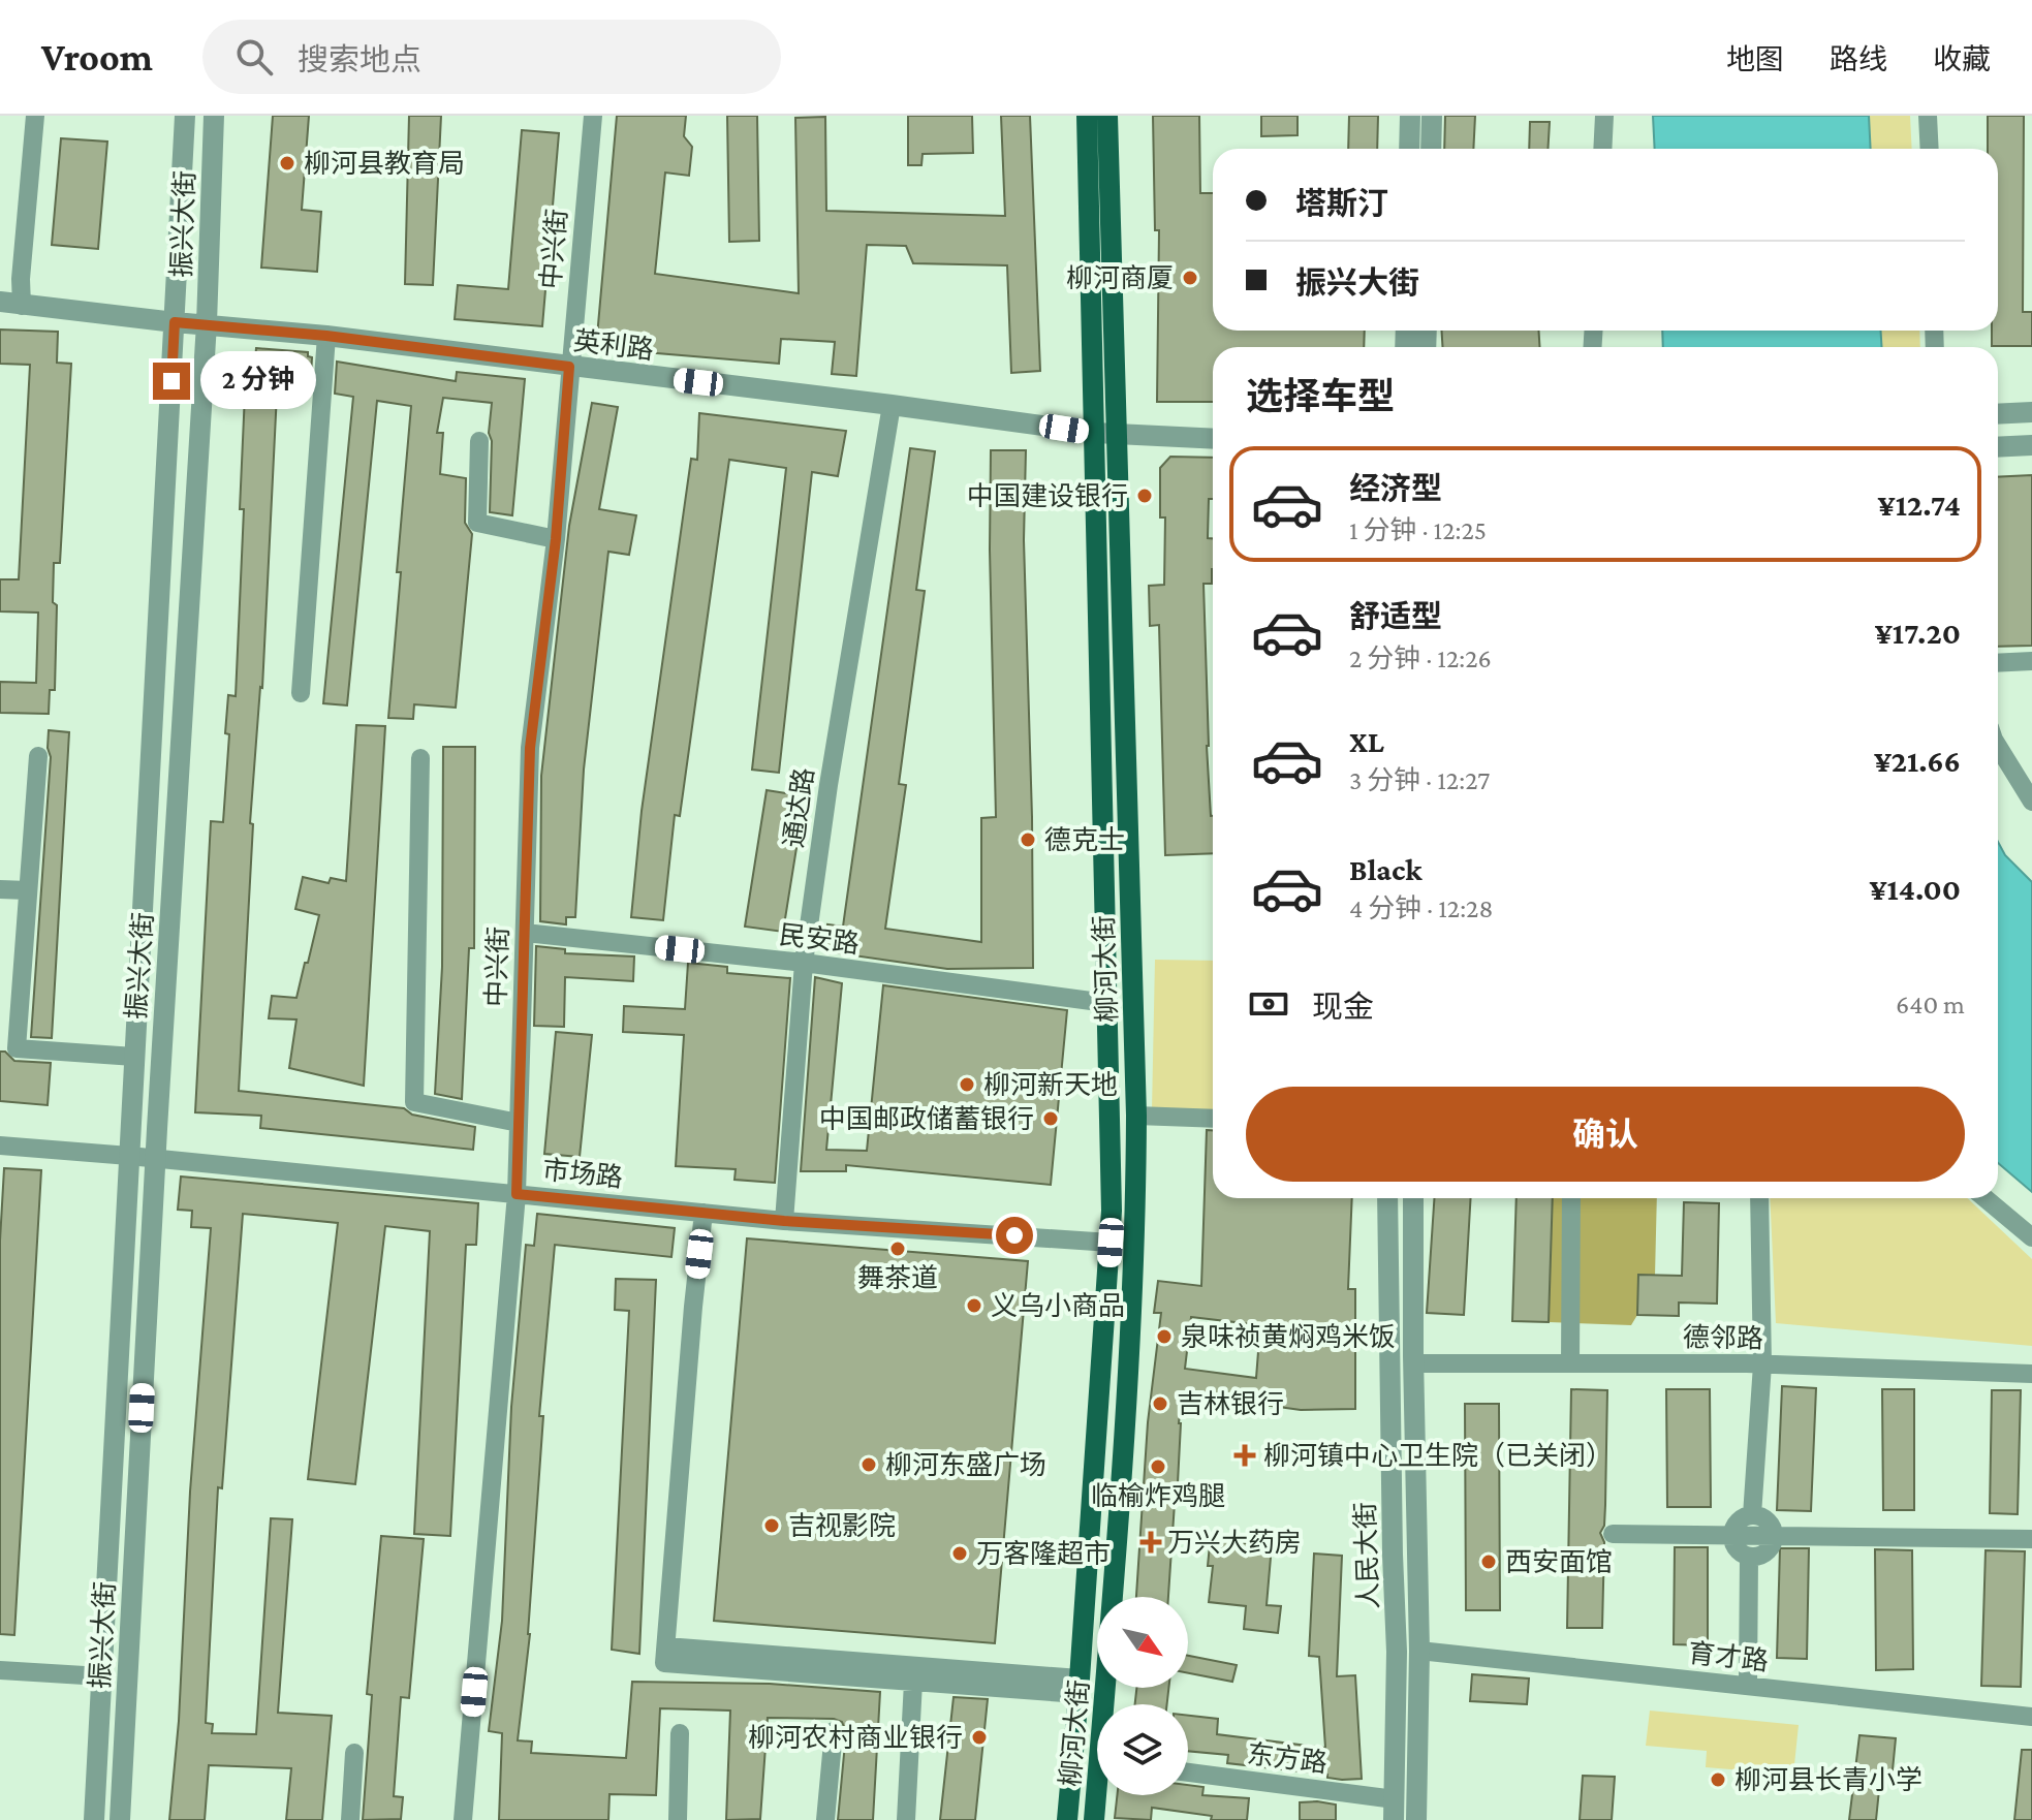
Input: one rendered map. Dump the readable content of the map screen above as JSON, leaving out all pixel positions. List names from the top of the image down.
{
  "streets": {
    "main road": ["柳河大街"],
    "street": [
      "振兴大街",
      "中兴街",
      "英利路",
      "通达路",
      "民安路",
      "市场路",
      "德邻路",
      "人民大街",
      "育才路",
      "东方路"
    ]
  },
  "crossings": [
    ["振兴大街", "英利路"],
    ["振兴大街", "市场路"],
    ["中兴街", "英利路"],
    ["中兴街", "民安路"],
    ["中兴街", "市场路"],
    ["英利路", "通达路"],
    ["英利路", "柳河大街"],
    ["通达路", "民安路"],
    ["通达路", "市场路"],
    ["民安路", "柳河大街"],
    ["柳河大街", "市场路"],
    ["德邻路", "人民大街"],
    ["人民大街", "育才路"],
    ["人民大街", "东方路"]
  ],
  "places": {
    "other": [
      "柳河县教育局",
      "柳河商厦",
      "中国建设银行",
      "德克士",
      "柳河新天地",
      "中国邮政储蓄银行",
      "舞茶道",
      "义乌小商品",
      "泉味祯黄焖鸡米饭",
      "吉林银行",
      "柳河东盛广场",
      "临榆炸鸡腿",
      "吉视影院",
      "万客隆超市",
      "西安面馆",
      "柳河农村商业银行",
      "柳河县长青小学"
    ],
    "health": ["柳河镇中心卫生院（已关闭）", "万兴大药房"]
  },
  "north": "bottom right",
  "page": {
    "header": "Vroom",
    "search": "搜索地点",
    "nav": ["地图", "路线", "收藏"],
    "banner": ["塔斯汀", "振兴大街"],
    "heading": "选择车型",
    "bubble": "2 分钟",
    "list": [
      {
        "name": "经济型",
        "note": "1 分钟 · 12:25",
        "value": "¥12.74"
      },
      {
        "name": "舒适型",
        "note": "2 分钟 · 12:26",
        "value": "¥17.20"
      },
      {
        "name": "XL",
        "note": "3 分钟 · 12:27",
        "value": "¥21.66"
      },
      {
        "name": "Black",
        "note": "4 分钟 · 12:28",
        "value": "¥14.00"
      }
    ],
    "pay": ["现金", "640 m"],
    "buttons": "确认"
  }
}
